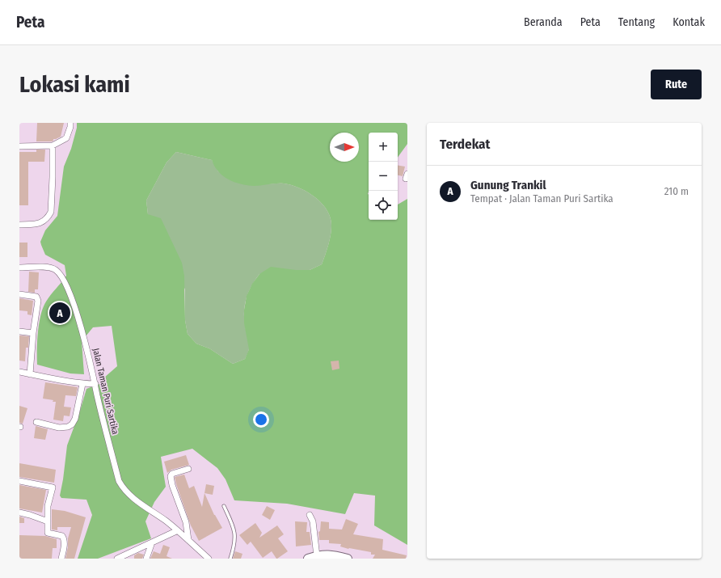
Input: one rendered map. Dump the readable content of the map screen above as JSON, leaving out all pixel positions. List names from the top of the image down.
{
  "streets": {
    "street": ["Jalan Taman Puri Sartika"]
  },
  "north": "right",
  "page": {
    "header": "Peta",
    "nav": [
      "Beranda",
      "Peta",
      "Tentang",
      "Kontak"
    ],
    "buttons": "Rute",
    "title": "Lokasi kami",
    "heading": "Terdekat",
    "map_buttons": ["+", "−"],
    "list": [
      {
        "mark": "A",
        "name": "Gunung Trankil",
        "note": "Tempat · Jalan Taman Puri Sartika",
        "value": "210 m"
      }
    ],
    "pins": "A"
  }
}
